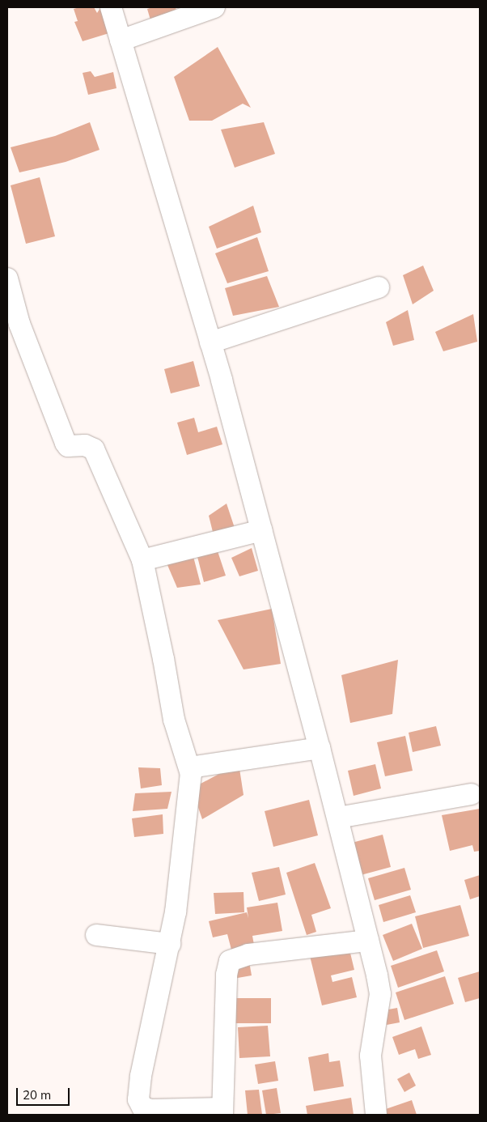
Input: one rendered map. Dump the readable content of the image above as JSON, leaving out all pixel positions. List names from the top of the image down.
{
  "scale_bar": "20 m"
}
